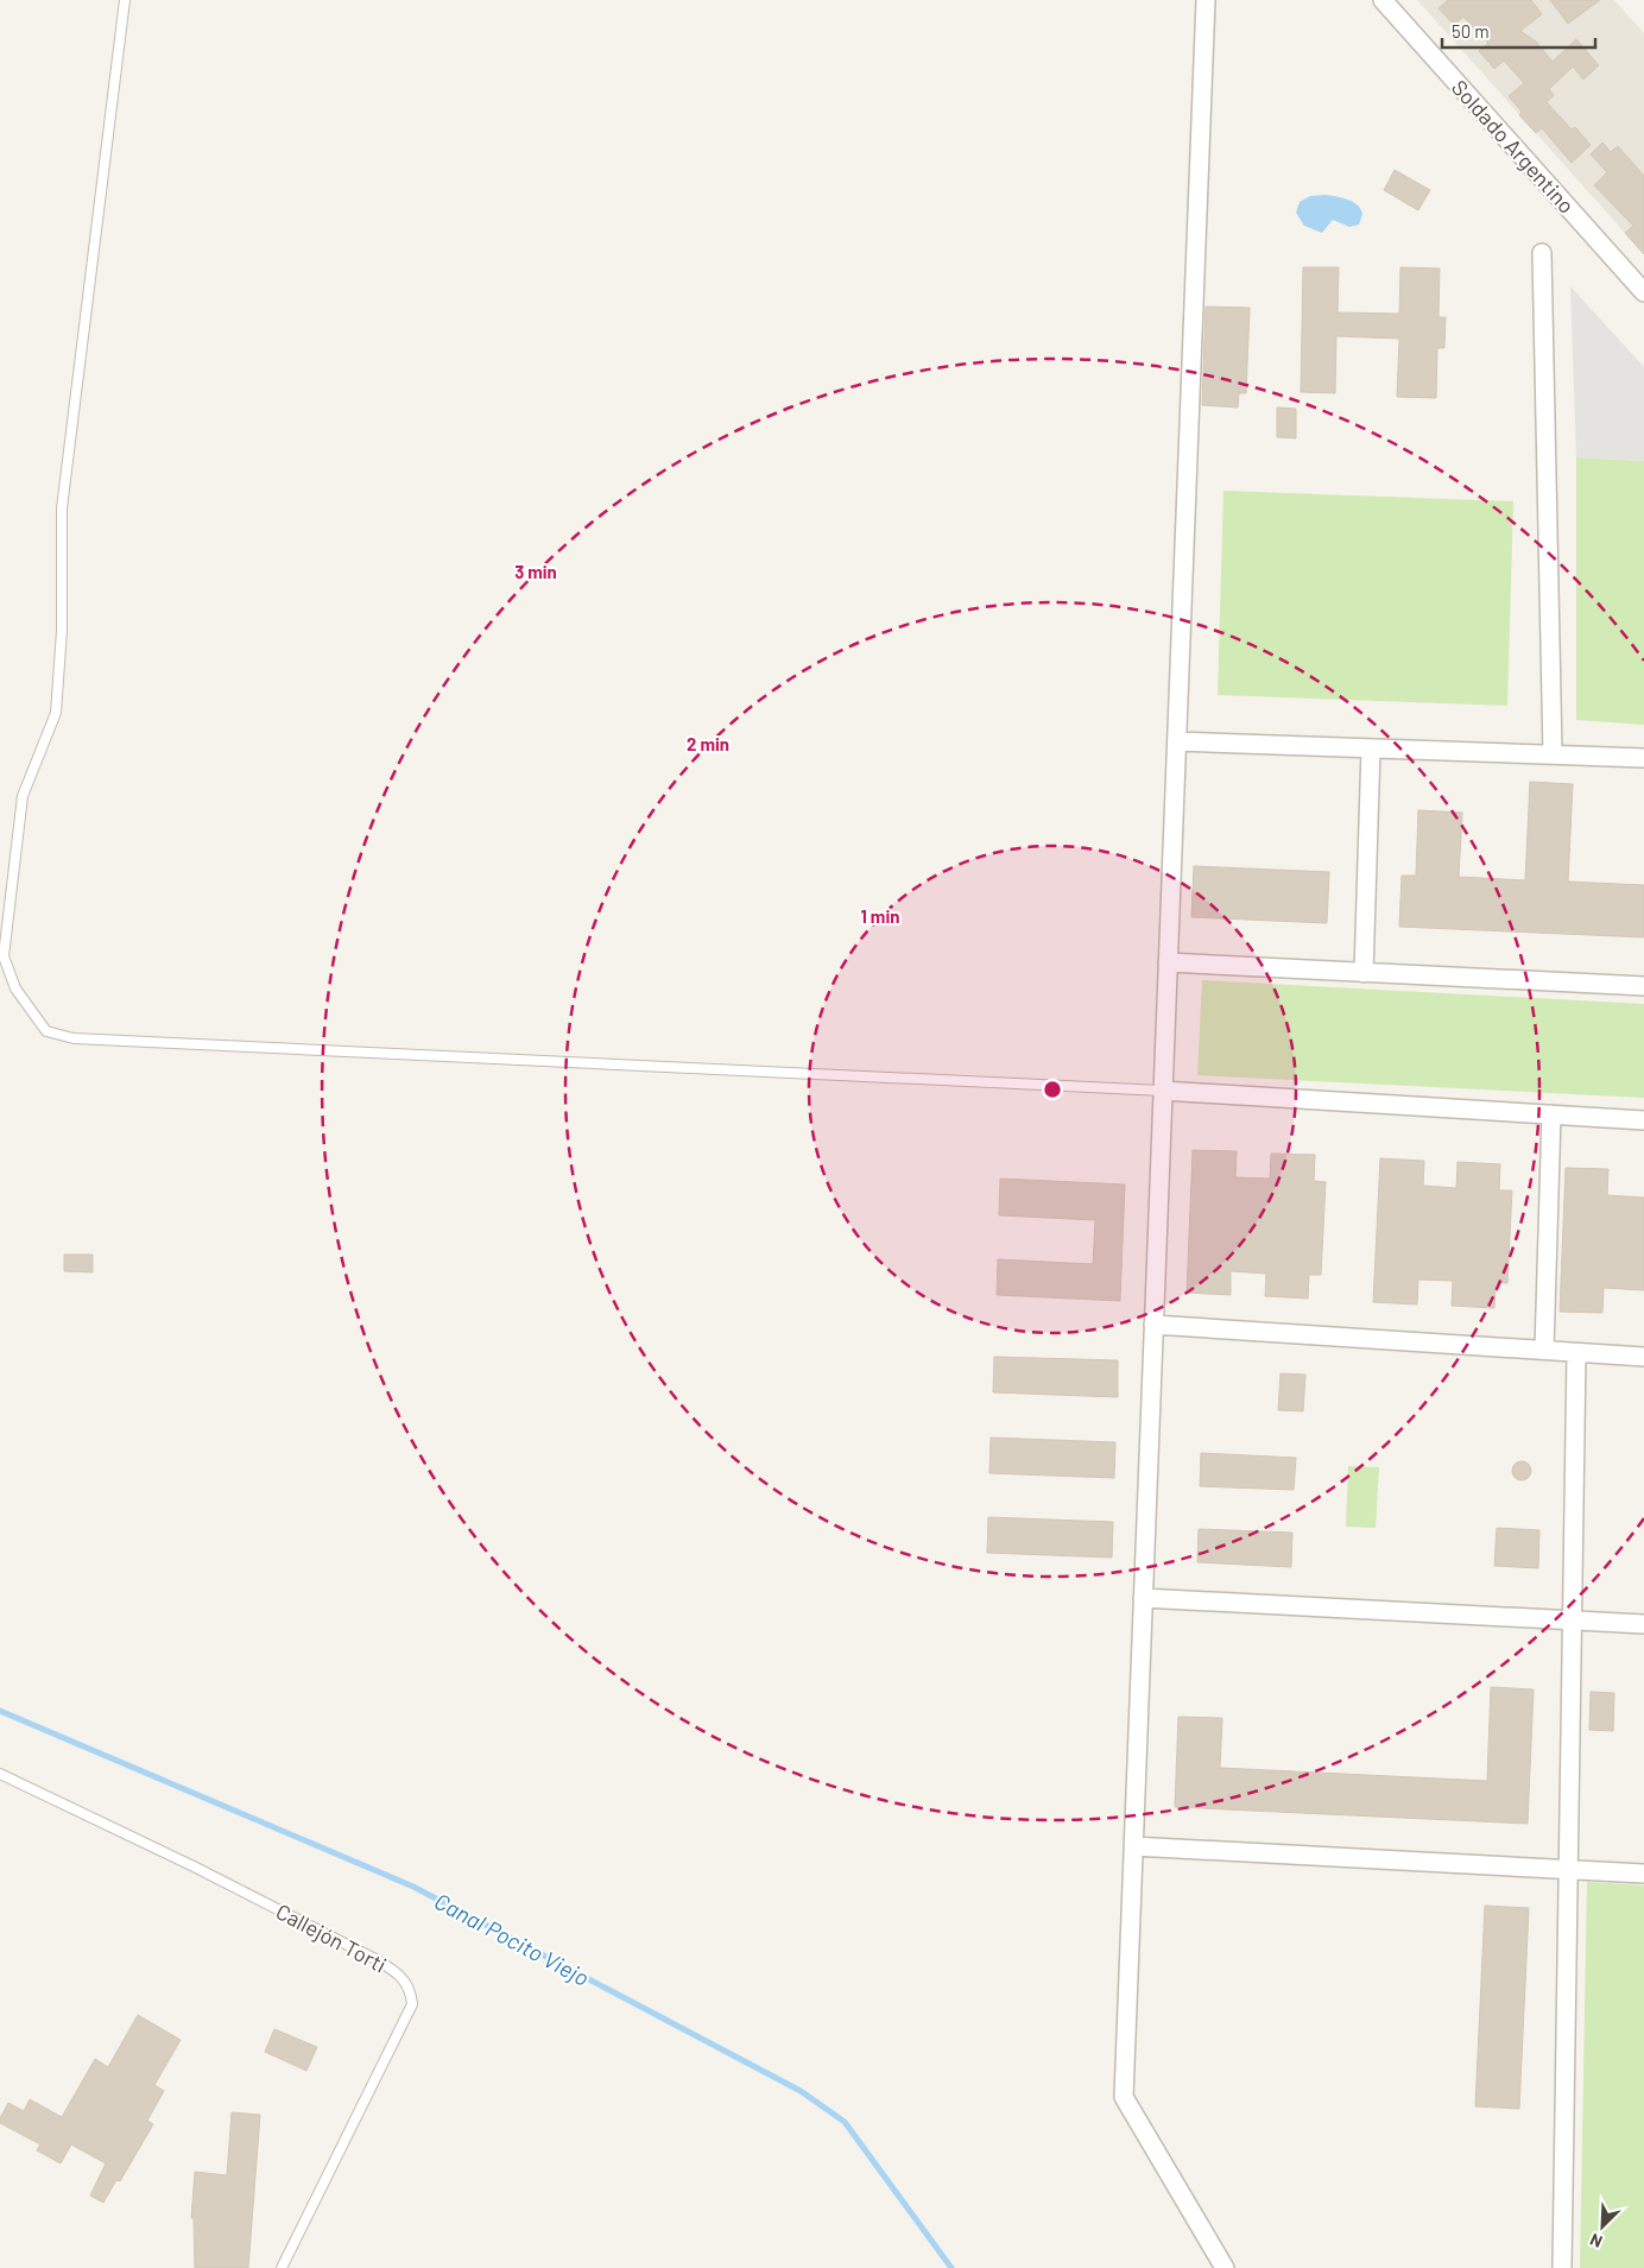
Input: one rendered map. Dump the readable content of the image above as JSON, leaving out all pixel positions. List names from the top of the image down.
{
  "streets": {
    "street": ["Soldado Argentino"],
    "lane": ["Callejón Torti"]
  },
  "water": ["Canal Pocito Viejo"],
  "scale_bar": "50 m",
  "north": "bottom left",
  "rings": ["3 min", "2 min", "1 min"]
}
